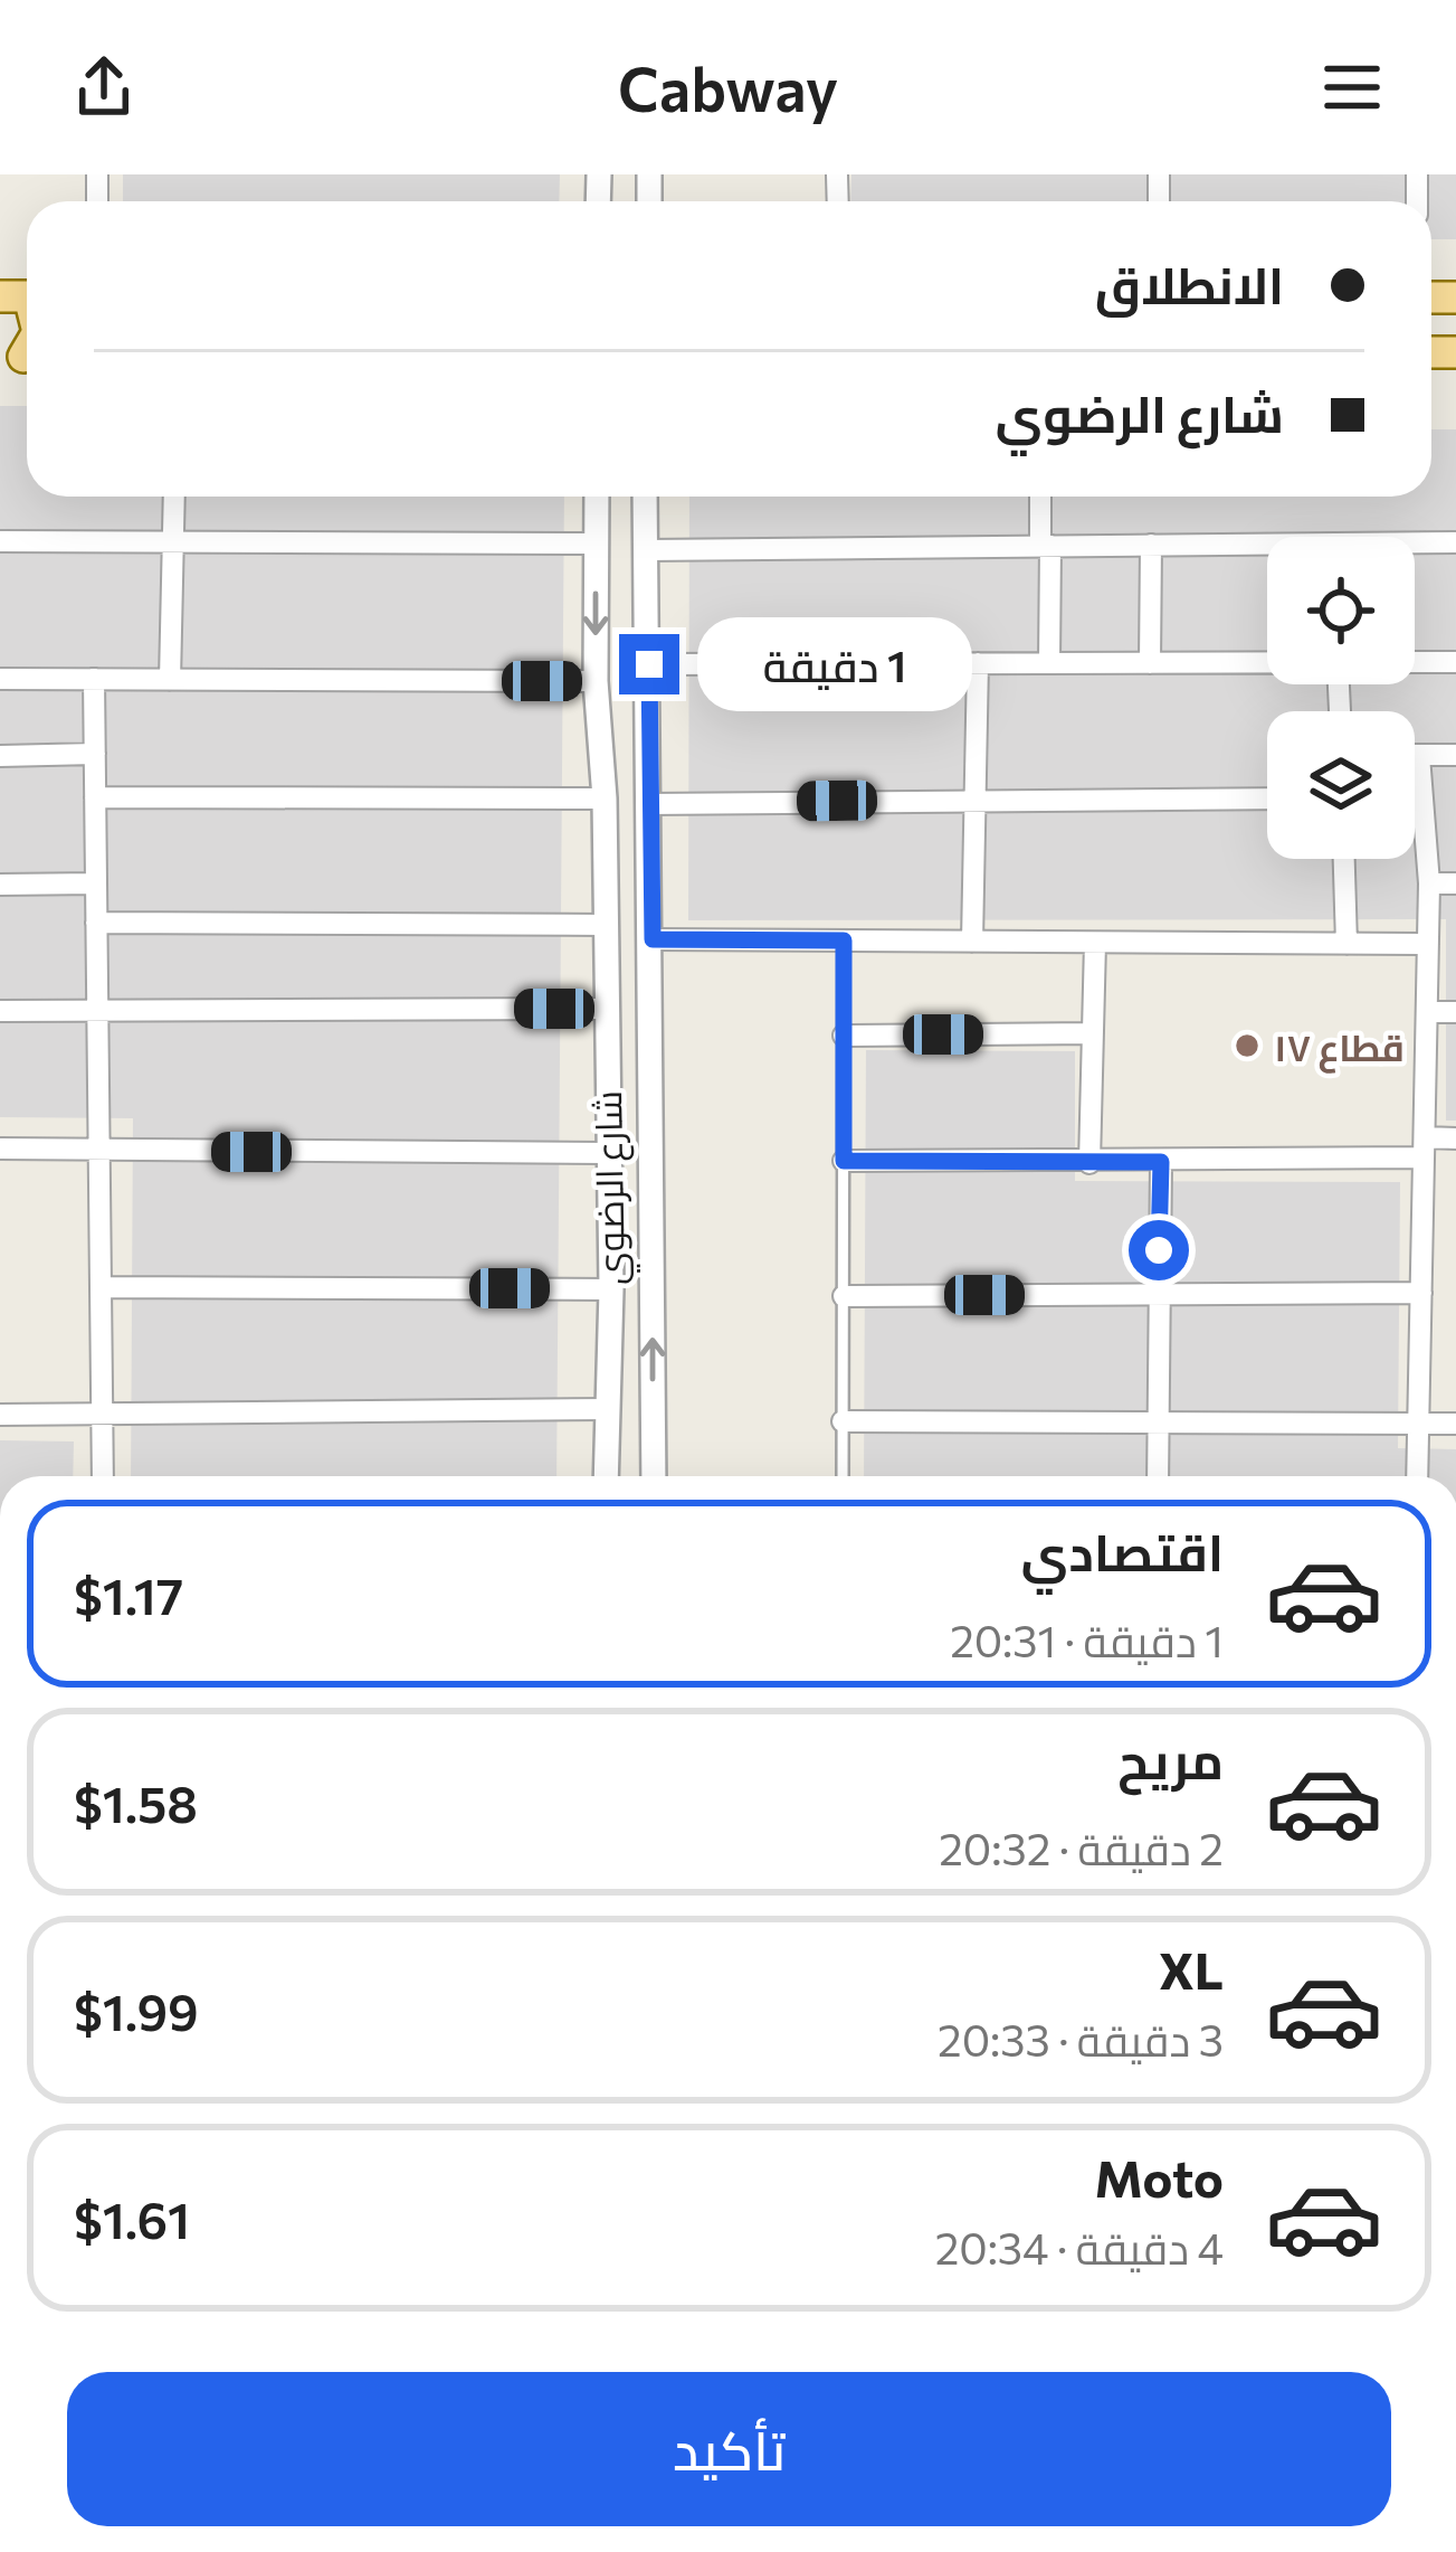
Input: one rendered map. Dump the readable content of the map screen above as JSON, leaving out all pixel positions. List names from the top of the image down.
{
  "streets": {
    "street": ["شارع الرضوي"]
  },
  "places": ["قطاع ١٧"],
  "page": {
    "header": "Cabway",
    "banner": ["الانطلاق", "شارع الرضوي"],
    "bubble": "1 دقيقة",
    "list": [
      {
        "name": "اقتصادي",
        "note": "1 دقيقة · 20:31",
        "value": "$1.17"
      },
      {
        "name": "مريح",
        "note": "2 دقيقة · 20:32",
        "value": "$1.58"
      },
      {
        "name": "XL",
        "note": "3 دقيقة · 20:33",
        "value": "$1.99"
      },
      {
        "name": "Moto",
        "note": "4 دقيقة · 20:34",
        "value": "$1.61"
      }
    ],
    "buttons": "تأكيد"
  }
}
